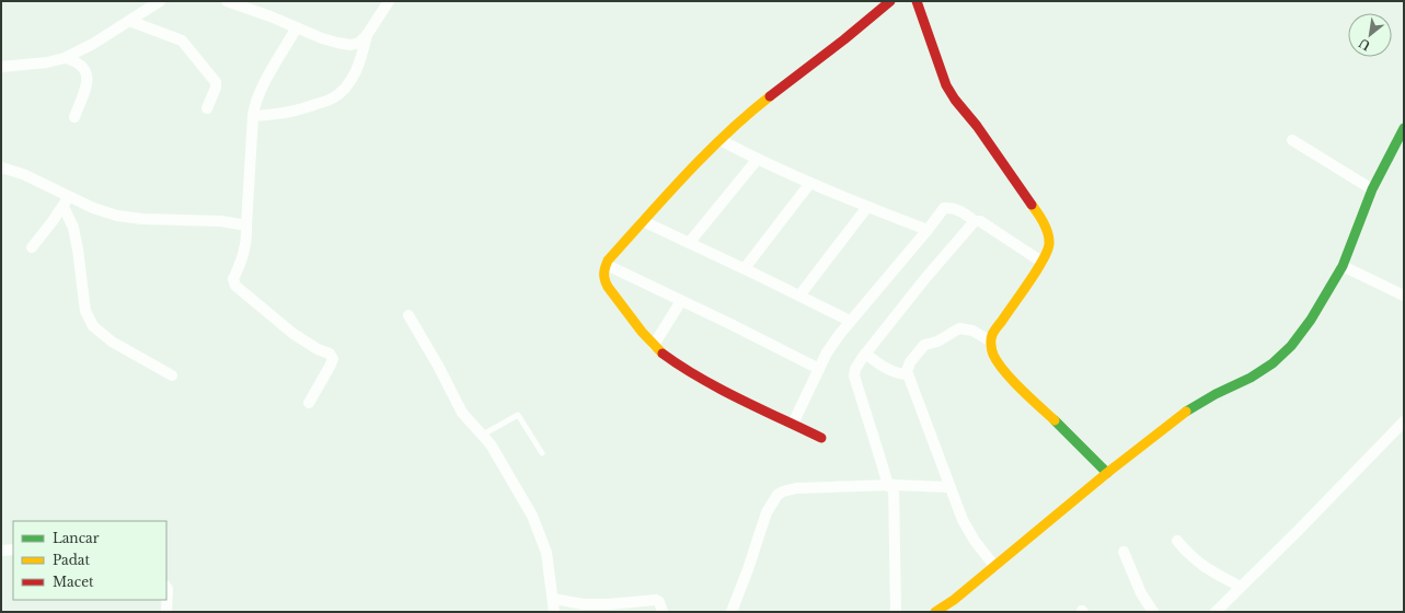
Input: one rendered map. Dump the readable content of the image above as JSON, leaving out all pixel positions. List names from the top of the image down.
{
  "legend": ["Lancar", "Padat", "Macet"],
  "north": "bottom left"
}
